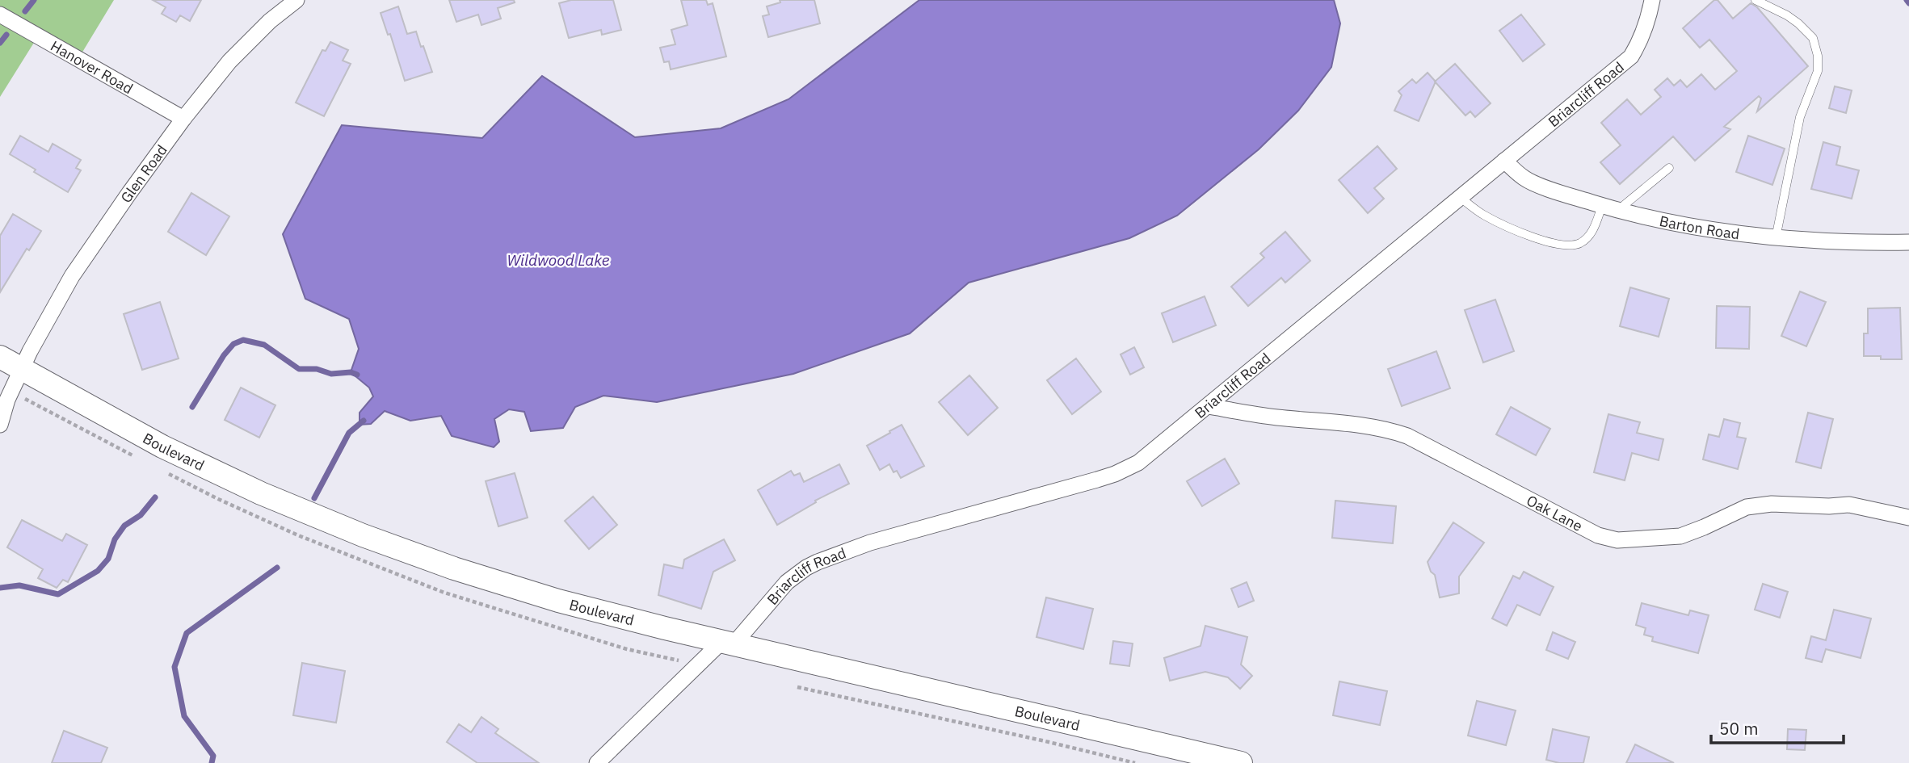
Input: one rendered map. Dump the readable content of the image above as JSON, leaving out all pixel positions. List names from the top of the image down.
{
  "streets": {
    "main road": ["Boulevard"],
    "street": [
      "Hanover Road",
      "Briarcliff Road",
      "Glen Road",
      "Barton Road",
      "Oak Lane"
    ]
  },
  "crossings": [
    ["Hanover Road", "Glen Road"],
    ["Briarcliff Road", "Barton Road"],
    ["Briarcliff Road", "Boulevard"],
    ["Briarcliff Road", "Oak Lane"],
    ["Glen Road", "Boulevard"]
  ],
  "water": ["Wildwood Lake"],
  "scale_bar": "50 m"
}
